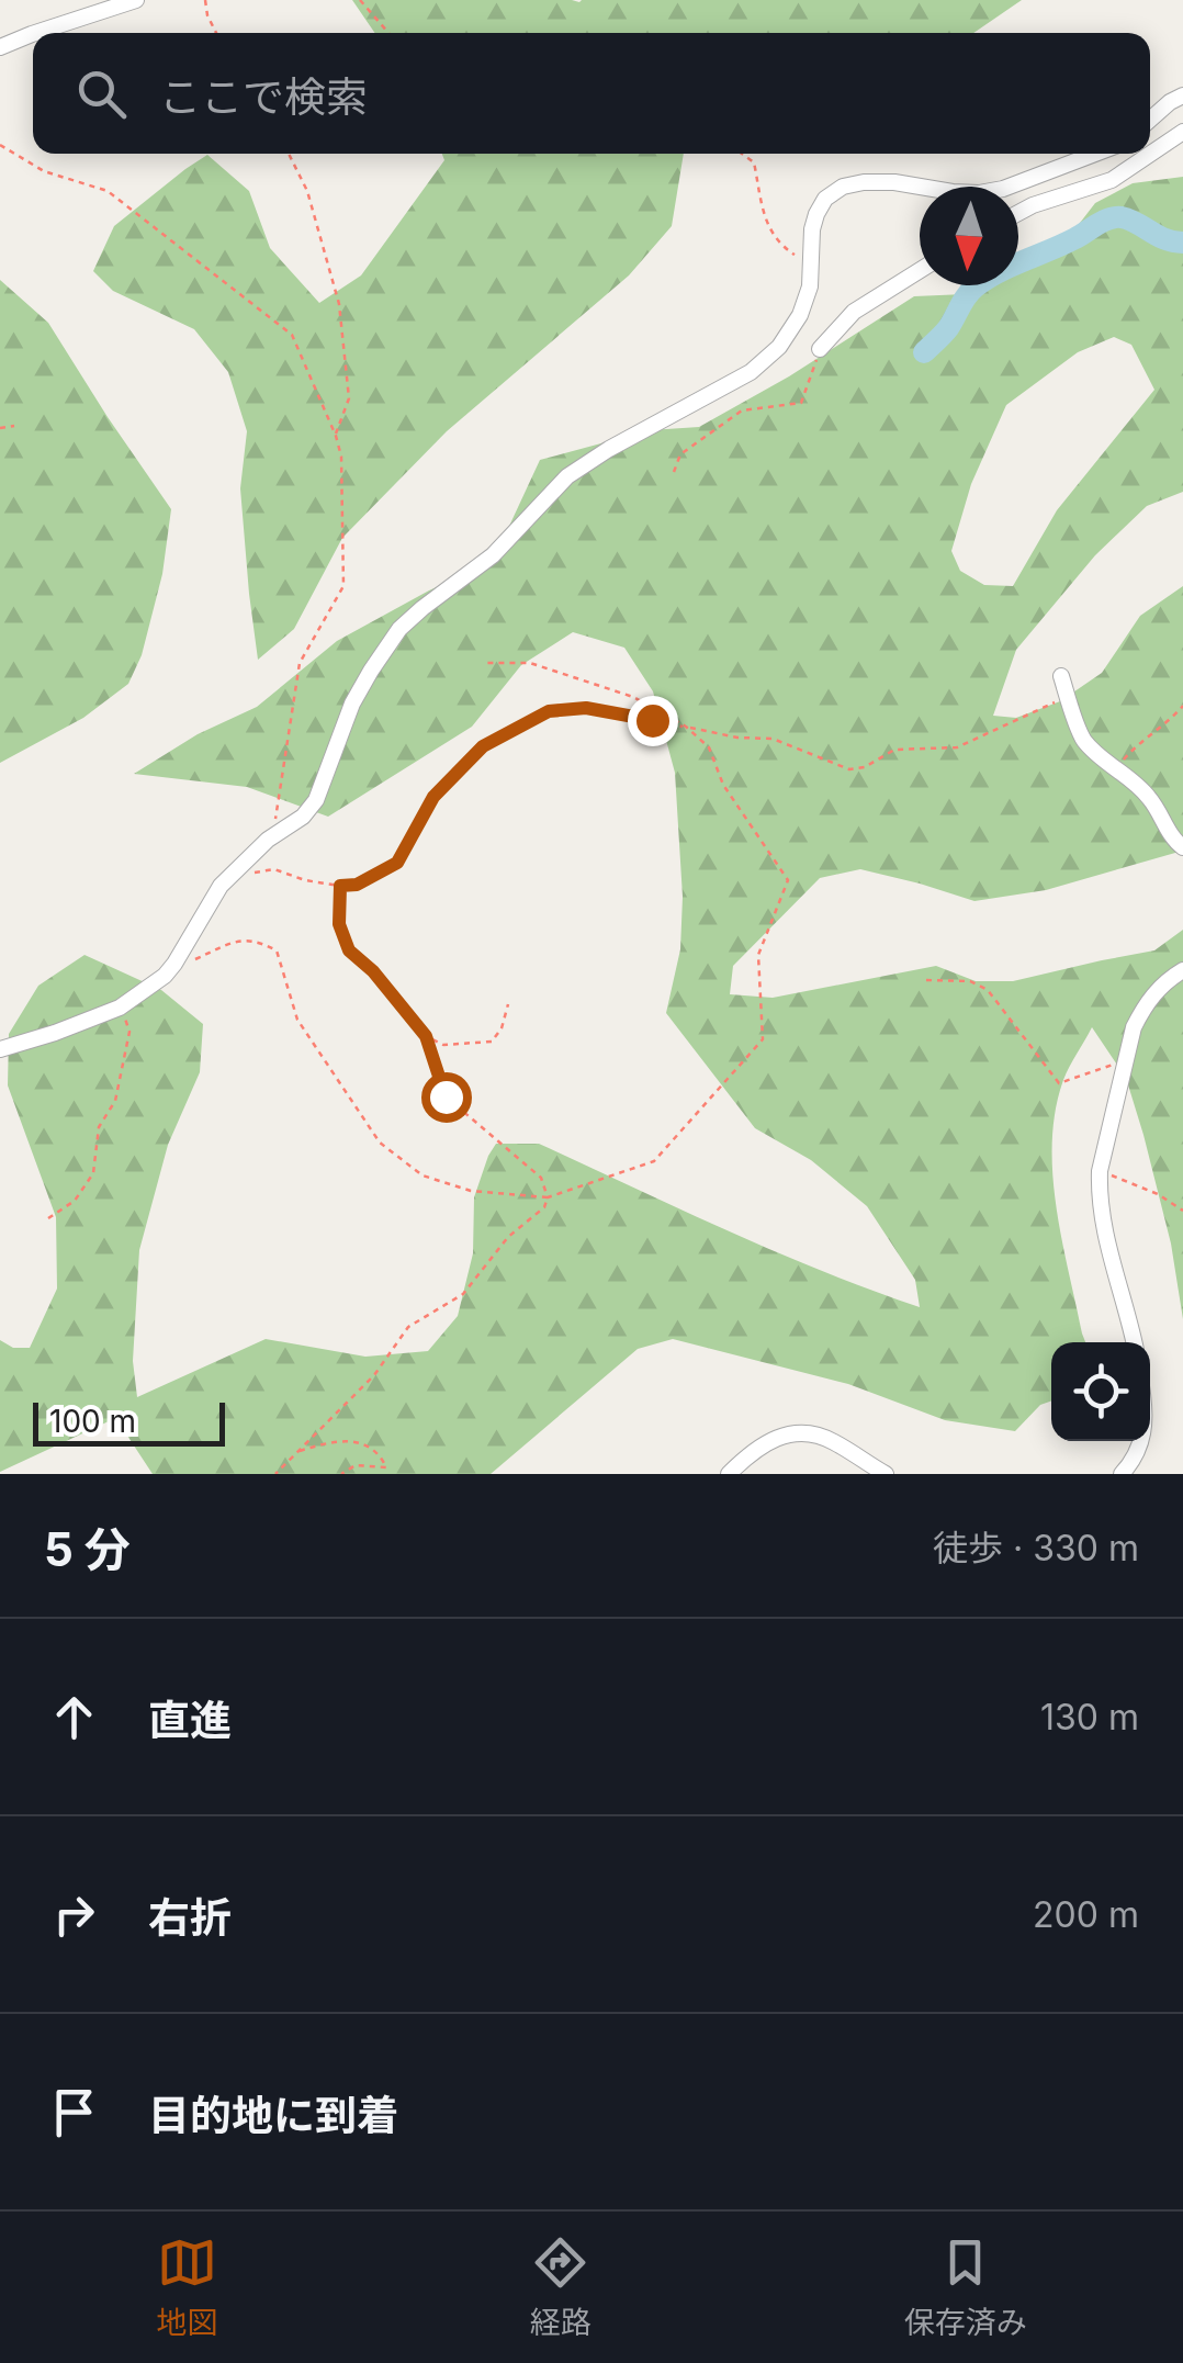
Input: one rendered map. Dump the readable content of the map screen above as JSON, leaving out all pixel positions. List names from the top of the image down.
{
  "scale_bar": "100 m",
  "north": "bottom",
  "page": {
    "search": "ここで検索",
    "scale": "100 m",
    "heading": ["5 分", "徒歩 · 330 m"],
    "list": [
      ["直進", "130 m"],
      ["右折", "200 m"],
      "目的地に到着"
    ],
    "nav": ["地図", "経路", "保存済み"]
  }
}
